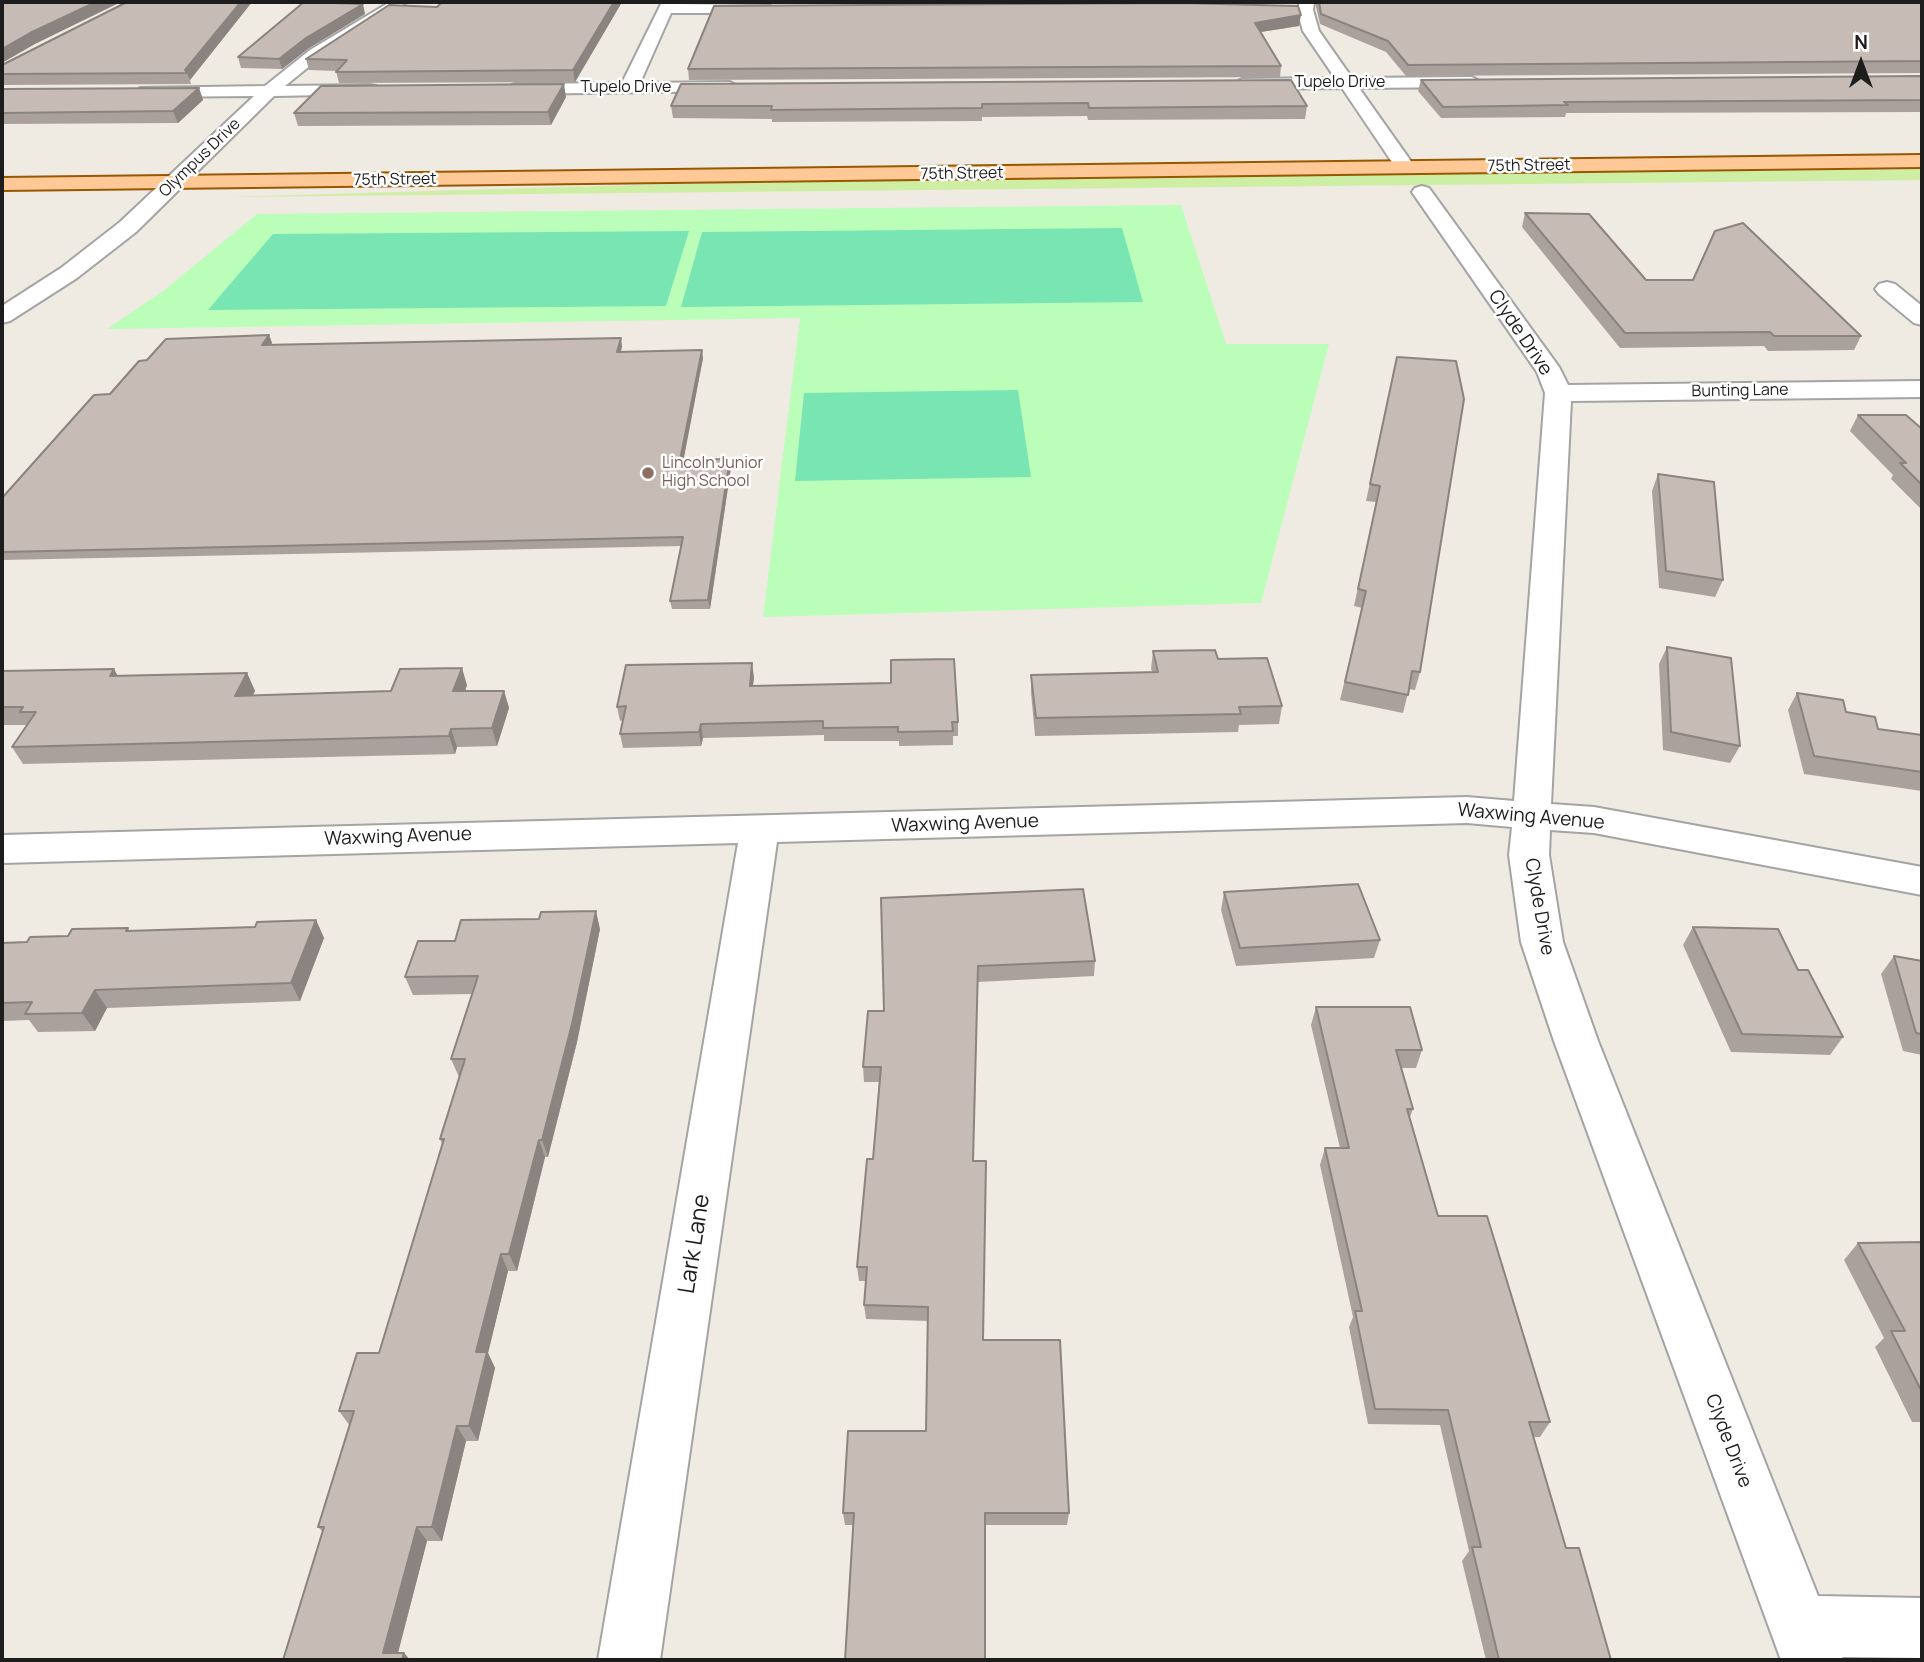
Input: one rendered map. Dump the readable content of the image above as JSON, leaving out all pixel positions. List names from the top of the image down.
{
  "streets": {
    "main road": ["75th Street"],
    "street": [
      "Tupelo Drive",
      "Olympus Drive",
      "Clyde Drive",
      "Bunting Lane",
      "Waxwing Avenue",
      "Lark Lane"
    ]
  },
  "crossings": [
    ["Olympus Drive", "75th Street"],
    ["Clyde Drive", "Bunting Lane"],
    ["Clyde Drive", "Waxwing Avenue"],
    ["Waxwing Avenue", "Lark Lane"]
  ],
  "places": ["Lincoln Junior High School"],
  "north": "top"
}
